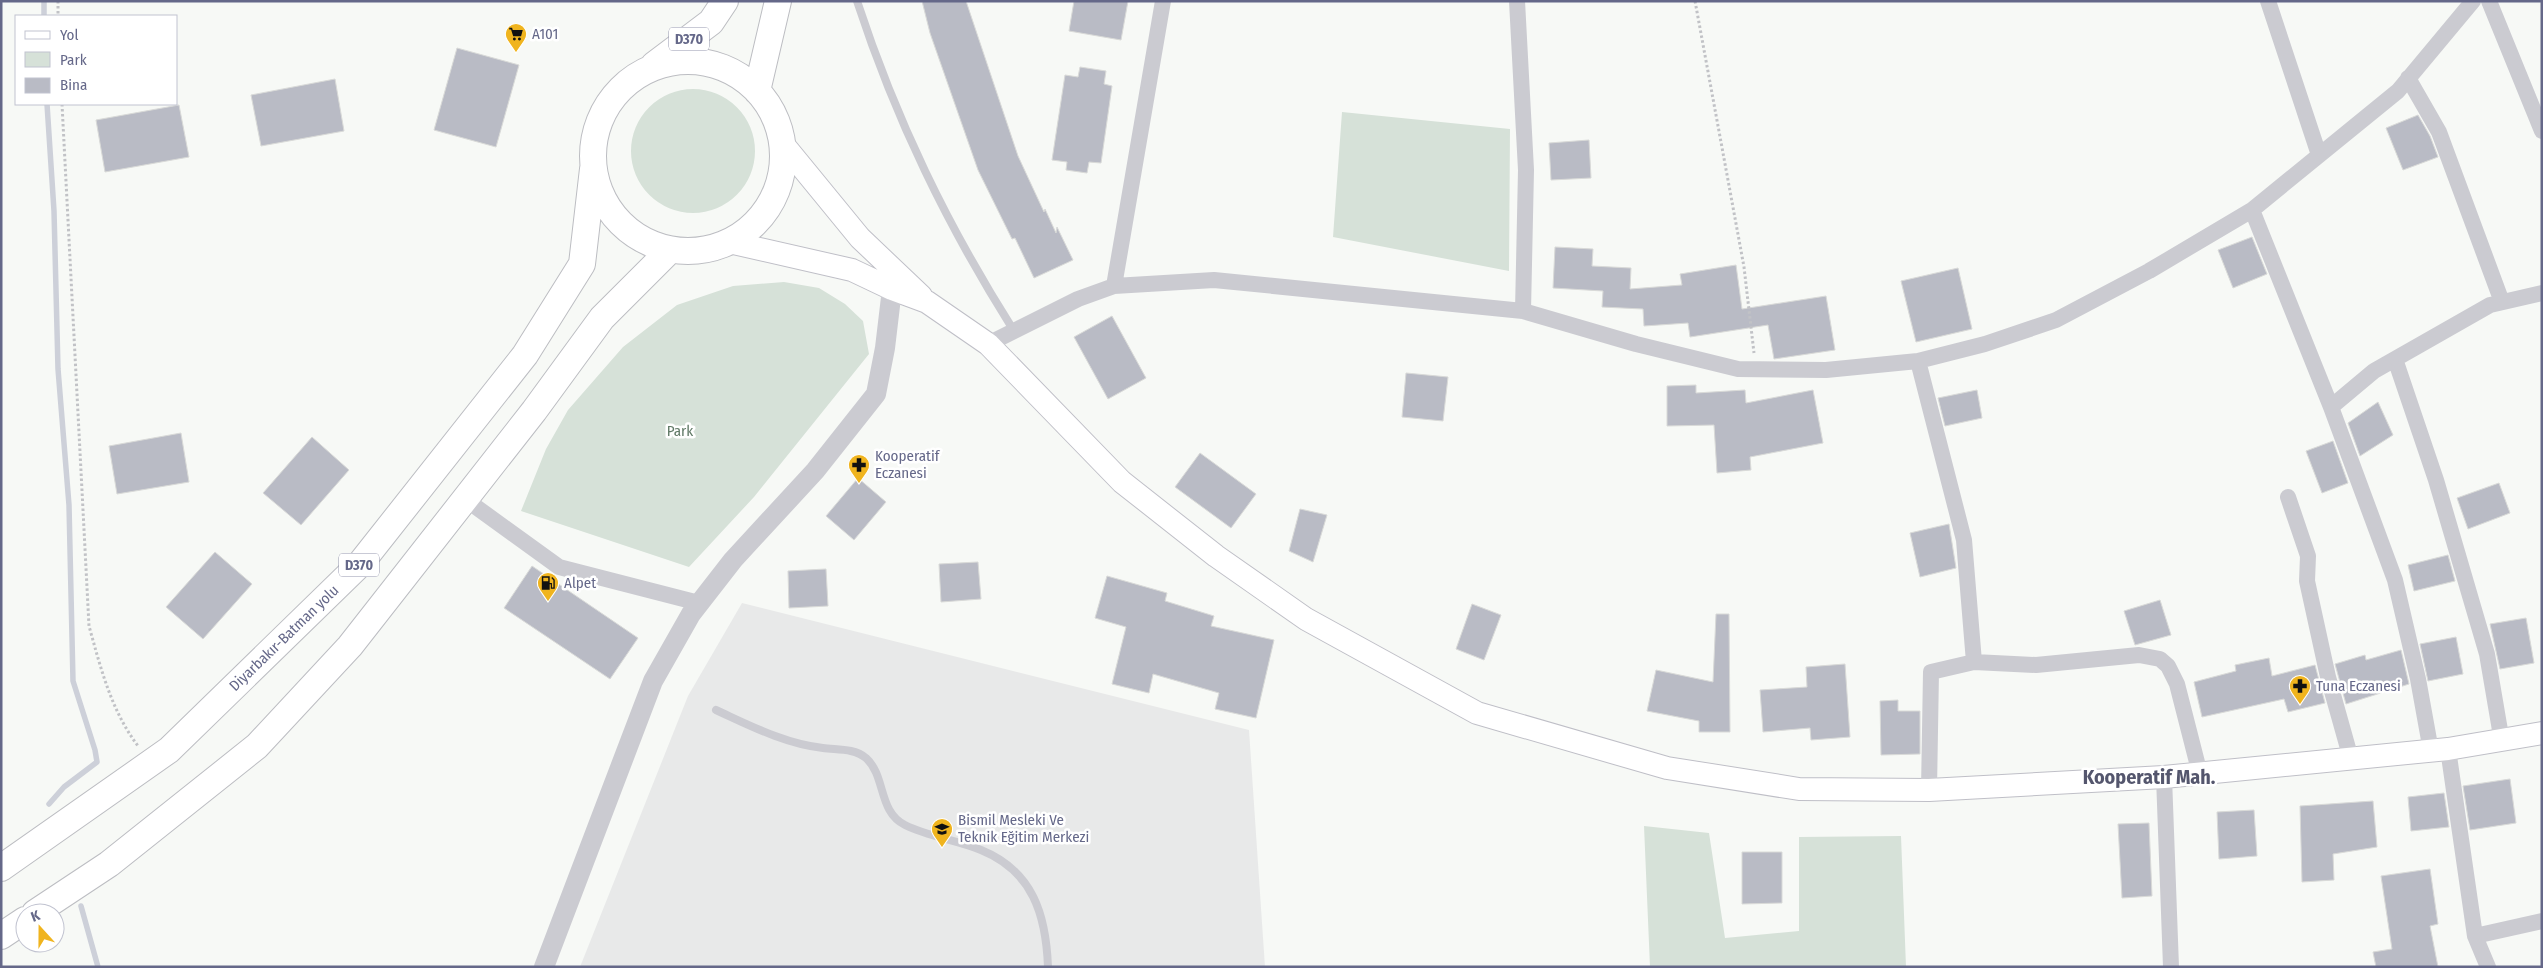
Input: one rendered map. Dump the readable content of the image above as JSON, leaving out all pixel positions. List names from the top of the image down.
{
  "streets": {
    "highway": ["D370", "Diyarbakır-Batman yolu"]
  },
  "districts": ["Kooperatif Mah."],
  "parks": ["Park"],
  "places": {
    "supermarket": ["A101"],
    "pharmacy": ["Kooperatif Eczanesi", "Tuna Eczanesi"],
    "fuel station": ["Alpet"],
    "school or university": ["Bismil Mesleki Ve Teknik Eğitim Merkezi"]
  },
  "legend": ["Yol", "Park", "Bina"],
  "north": "top"
}
